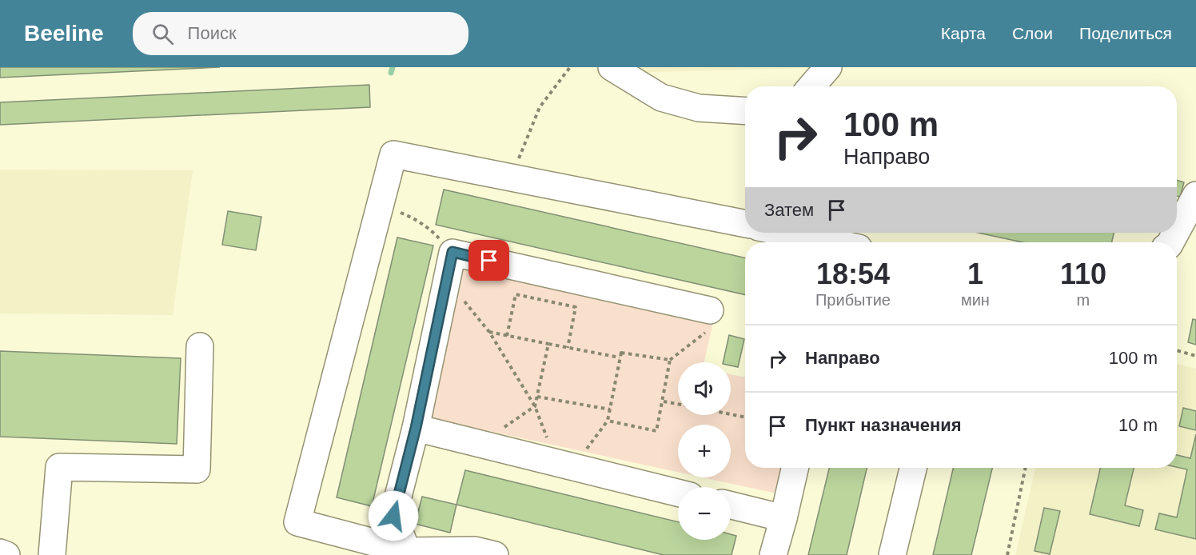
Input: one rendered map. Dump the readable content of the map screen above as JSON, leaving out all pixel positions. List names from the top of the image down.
{
  "page": {
    "header": "Beeline",
    "search": "Поиск",
    "nav": ["Карта", "Слои", "Поделиться"],
    "turn": ["100 m", "Направо"],
    "then": "Затем",
    "eta": [
      "18:54",
      "Прибытие",
      "1",
      "мин",
      "110",
      "m"
    ],
    "list": [
      {
        "name": "Направо",
        "value": "100 m"
      },
      {
        "name": "Пункт назначения",
        "value": "10 m"
      }
    ],
    "map_buttons": ["+", "−"]
  }
}
